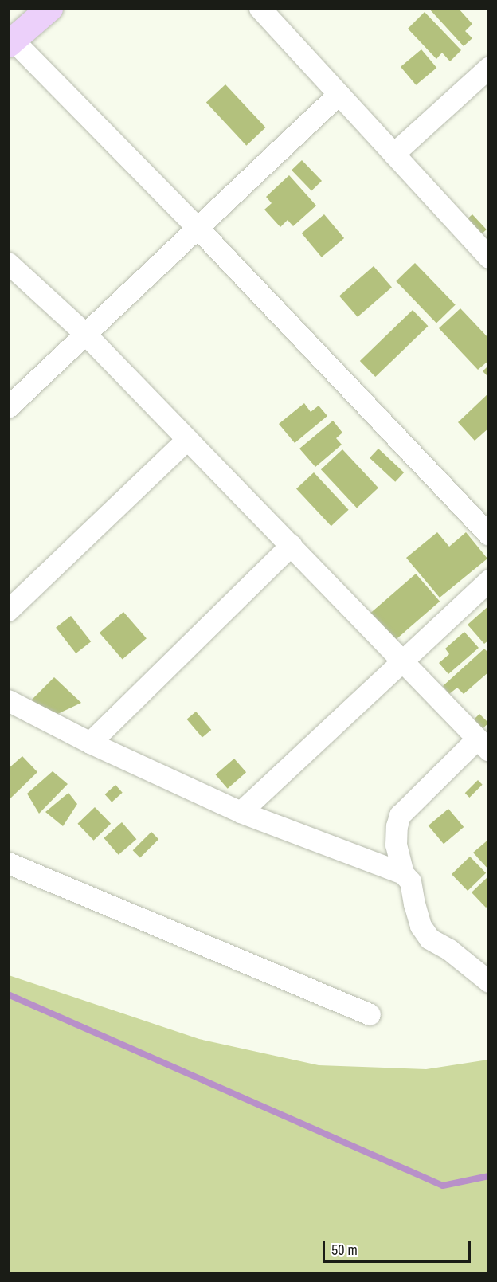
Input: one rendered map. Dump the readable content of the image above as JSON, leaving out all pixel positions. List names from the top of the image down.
{
  "scale_bar": "50 m"
}
